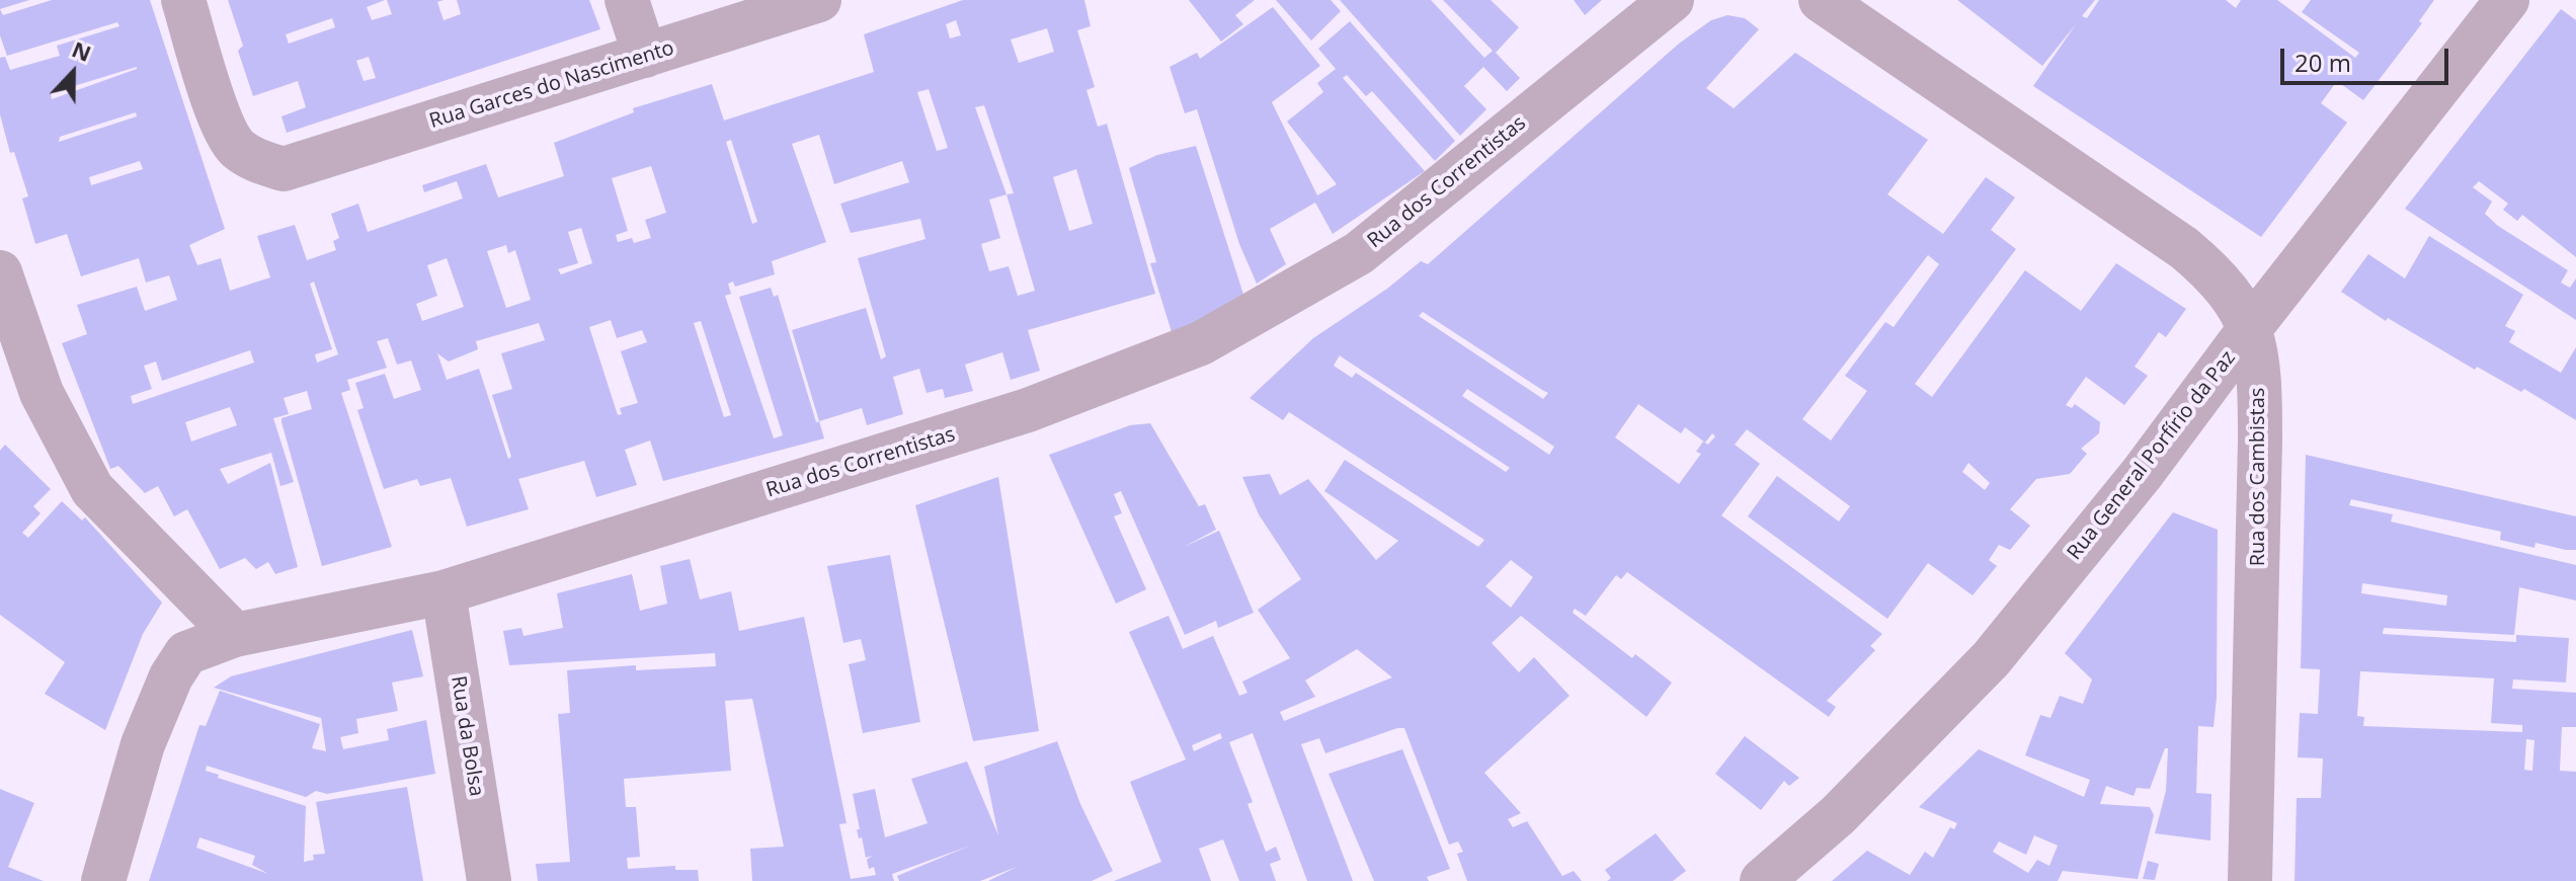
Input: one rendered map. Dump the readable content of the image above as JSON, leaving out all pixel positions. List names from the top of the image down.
{
  "streets": {
    "street": [
      "Rua Garces do Nascimento",
      "Rua dos Correntistas",
      "Rua General Porfírio da Paz",
      "Rua dos Cambistas",
      "Rua da Bolsa"
    ]
  },
  "crossings": [
    ["Rua dos Correntistas", "Rua da Bolsa"],
    ["Rua General Porfírio da Paz", "Rua dos Cambistas"]
  ],
  "scale_bar": "20 m",
  "north": "top"
}
